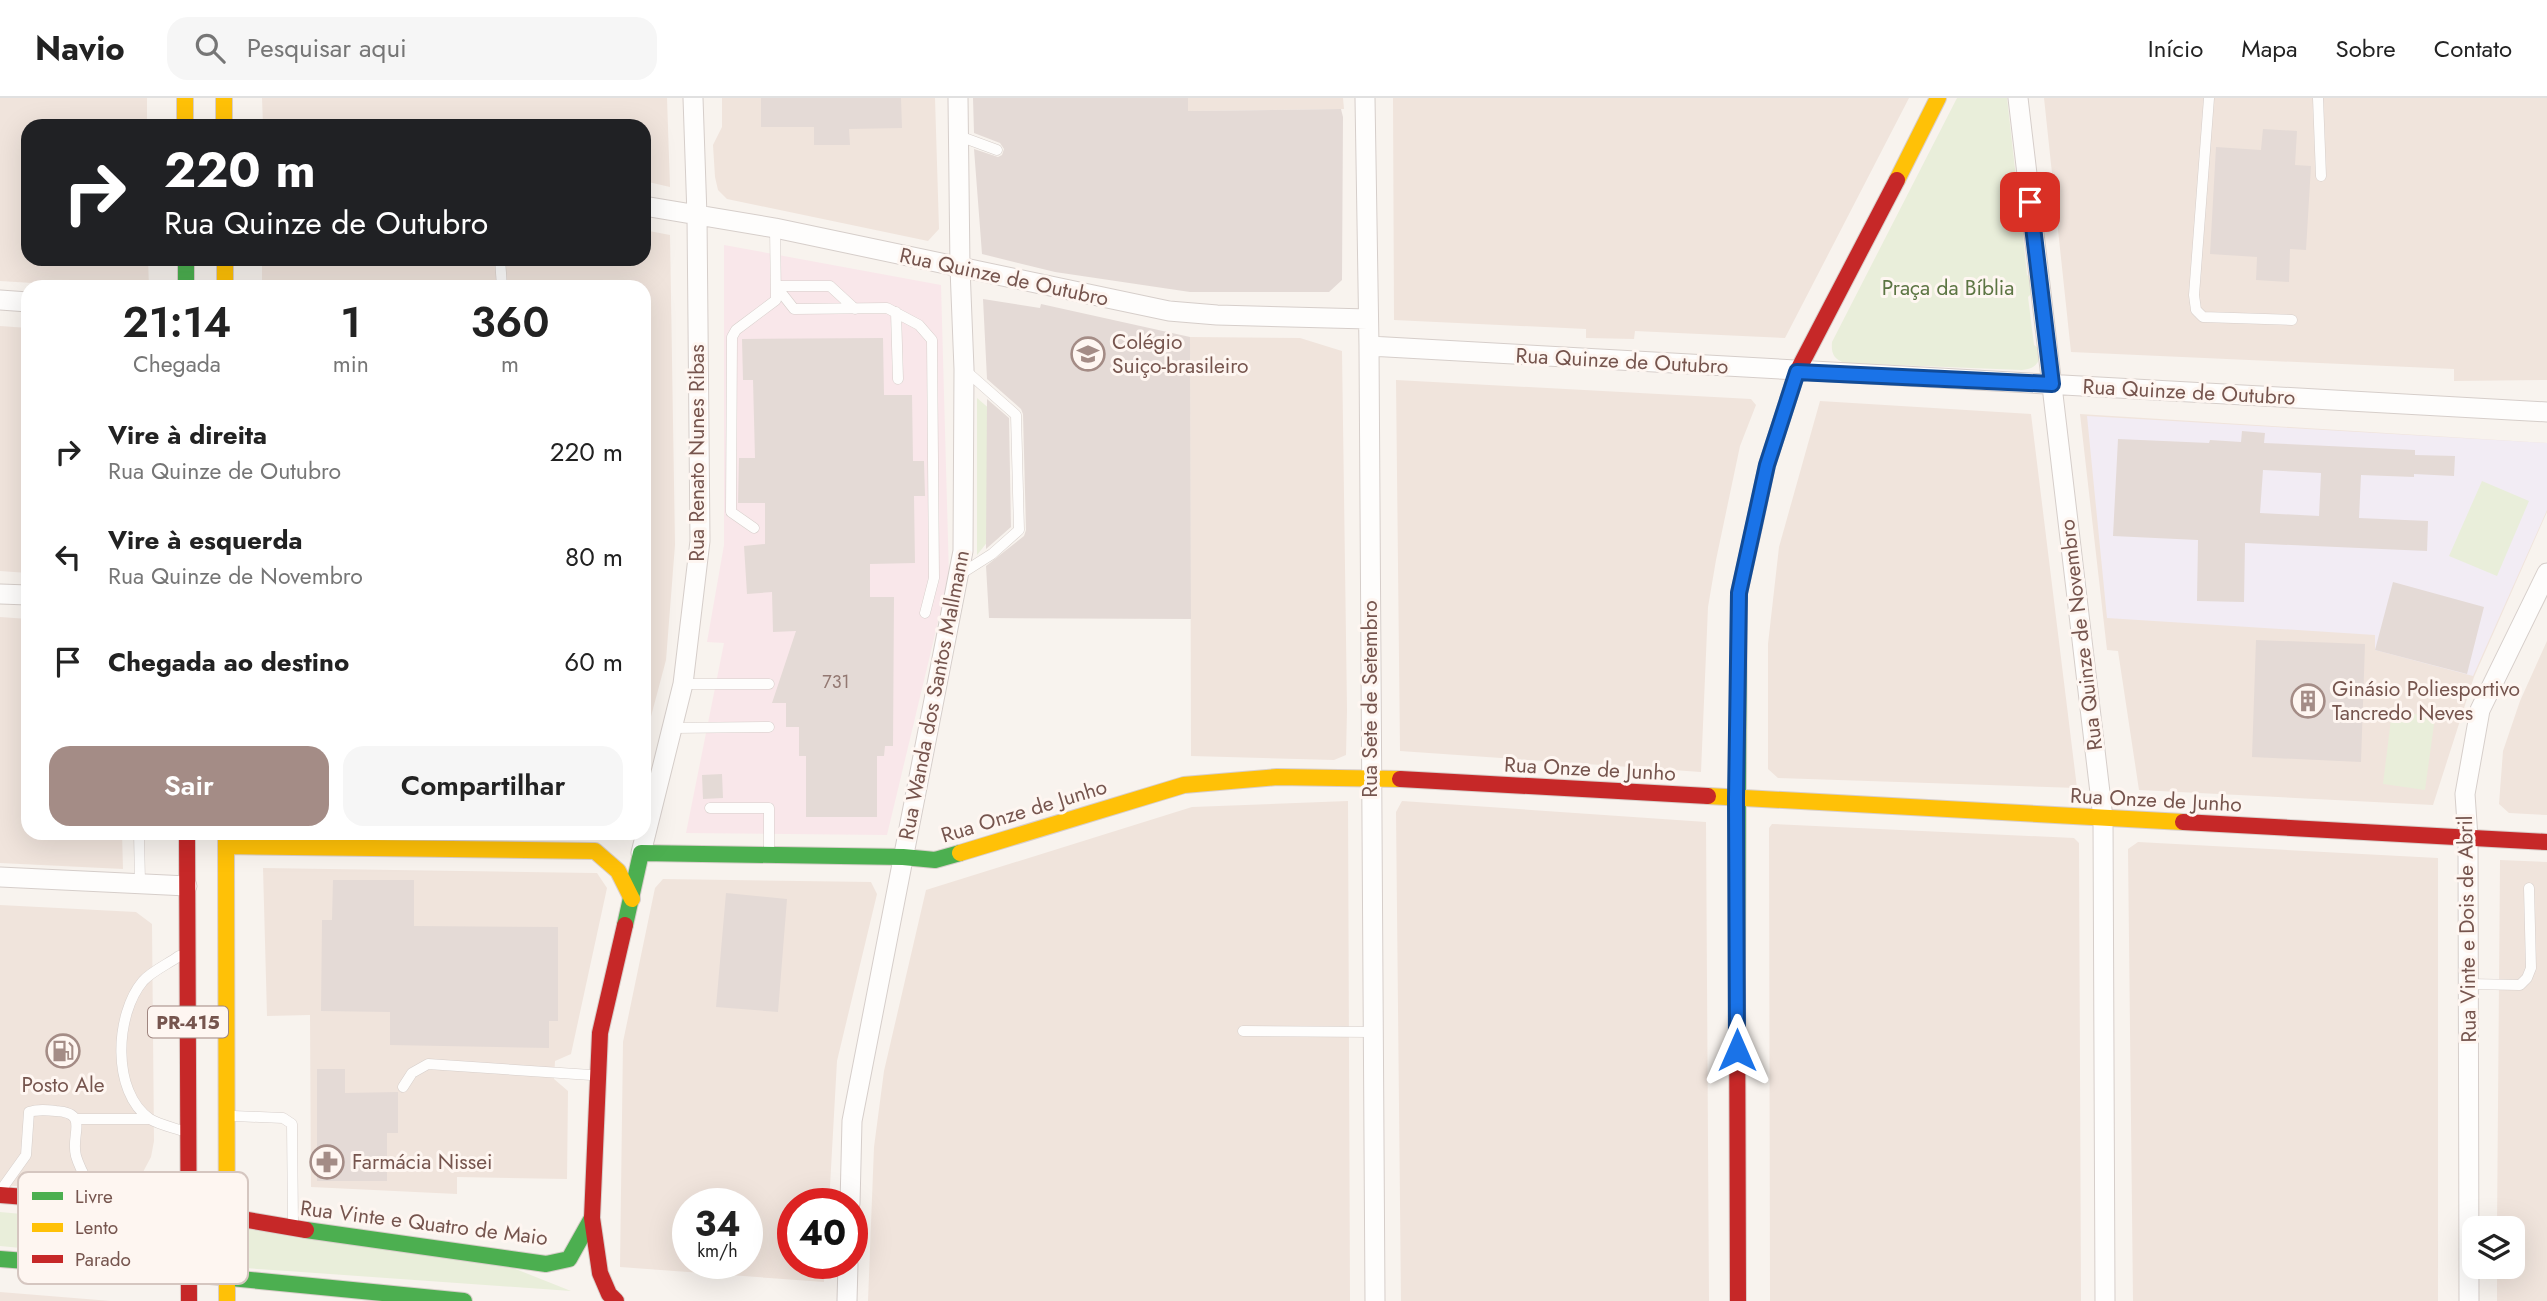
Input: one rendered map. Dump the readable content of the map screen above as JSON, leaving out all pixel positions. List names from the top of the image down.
{
  "streets": {
    "main road": [
      "Rua Renato Nunes Ribas",
      "Rua Onze de Junho",
      "PR-415",
      "Rua Vinte e Quatro de Maio"
    ],
    "street": [
      "Rua Quinze de Outubro",
      "Rua Quinze de Novembro",
      "Rua Wanda dos Santos Mallmann",
      "Rua Sete de Setembro",
      "Rua Vinte e Dois de Abril"
    ]
  },
  "crossings": [
    ["Rua Quinze de Outubro", "Rua Renato Nunes Ribas"],
    ["Rua Quinze de Outubro", "Rua Quinze de Novembro"],
    ["Rua Quinze de Outubro", "Rua Wanda dos Santos Mallmann"],
    ["Rua Quinze de Outubro", "Rua Sete de Setembro"],
    ["Rua Renato Nunes Ribas", "Rua Onze de Junho"],
    ["Rua Renato Nunes Ribas", "Rua Vinte e Quatro de Maio"],
    ["Rua Quinze de Novembro", "Rua Onze de Junho"],
    ["Rua Wanda dos Santos Mallmann", "Rua Onze de Junho"],
    ["Rua Sete de Setembro", "Rua Onze de Junho"],
    ["Rua Onze de Junho", "Rua Vinte e Dois de Abril"]
  ],
  "parks": ["Praça da Bíblia"],
  "places": {
    "school or university": ["Colégio Suiço-brasileiro"],
    "building": ["Ginásio Poliesportivo Tancredo Neves"],
    "fuel station": ["Posto Ale"],
    "pharmacy": ["Farmácia Nissei"]
  },
  "house_numbers": ["731"],
  "legend": ["Livre", "Lento", "Parado"],
  "page": {
    "header": "Navio",
    "search": "Pesquisar aqui",
    "nav": [
      "Início",
      "Mapa",
      "Sobre",
      "Contato"
    ],
    "turn": ["220 m", "Rua Quinze de Outubro"],
    "eta": [
      "21:14",
      "Chegada",
      "1",
      "min",
      "360",
      "m"
    ],
    "list": [
      {
        "name": "Vire à direita",
        "note": "Rua Quinze de Outubro",
        "value": "220 m"
      },
      {
        "name": "Vire à esquerda",
        "note": "Rua Quinze de Novembro",
        "value": "80 m"
      },
      {
        "name": "Chegada ao destino",
        "value": "60 m"
      }
    ],
    "buttons": ["Sair", "Compartilhar"],
    "speed": "34 km/h",
    "limit": "40"
  }
}
